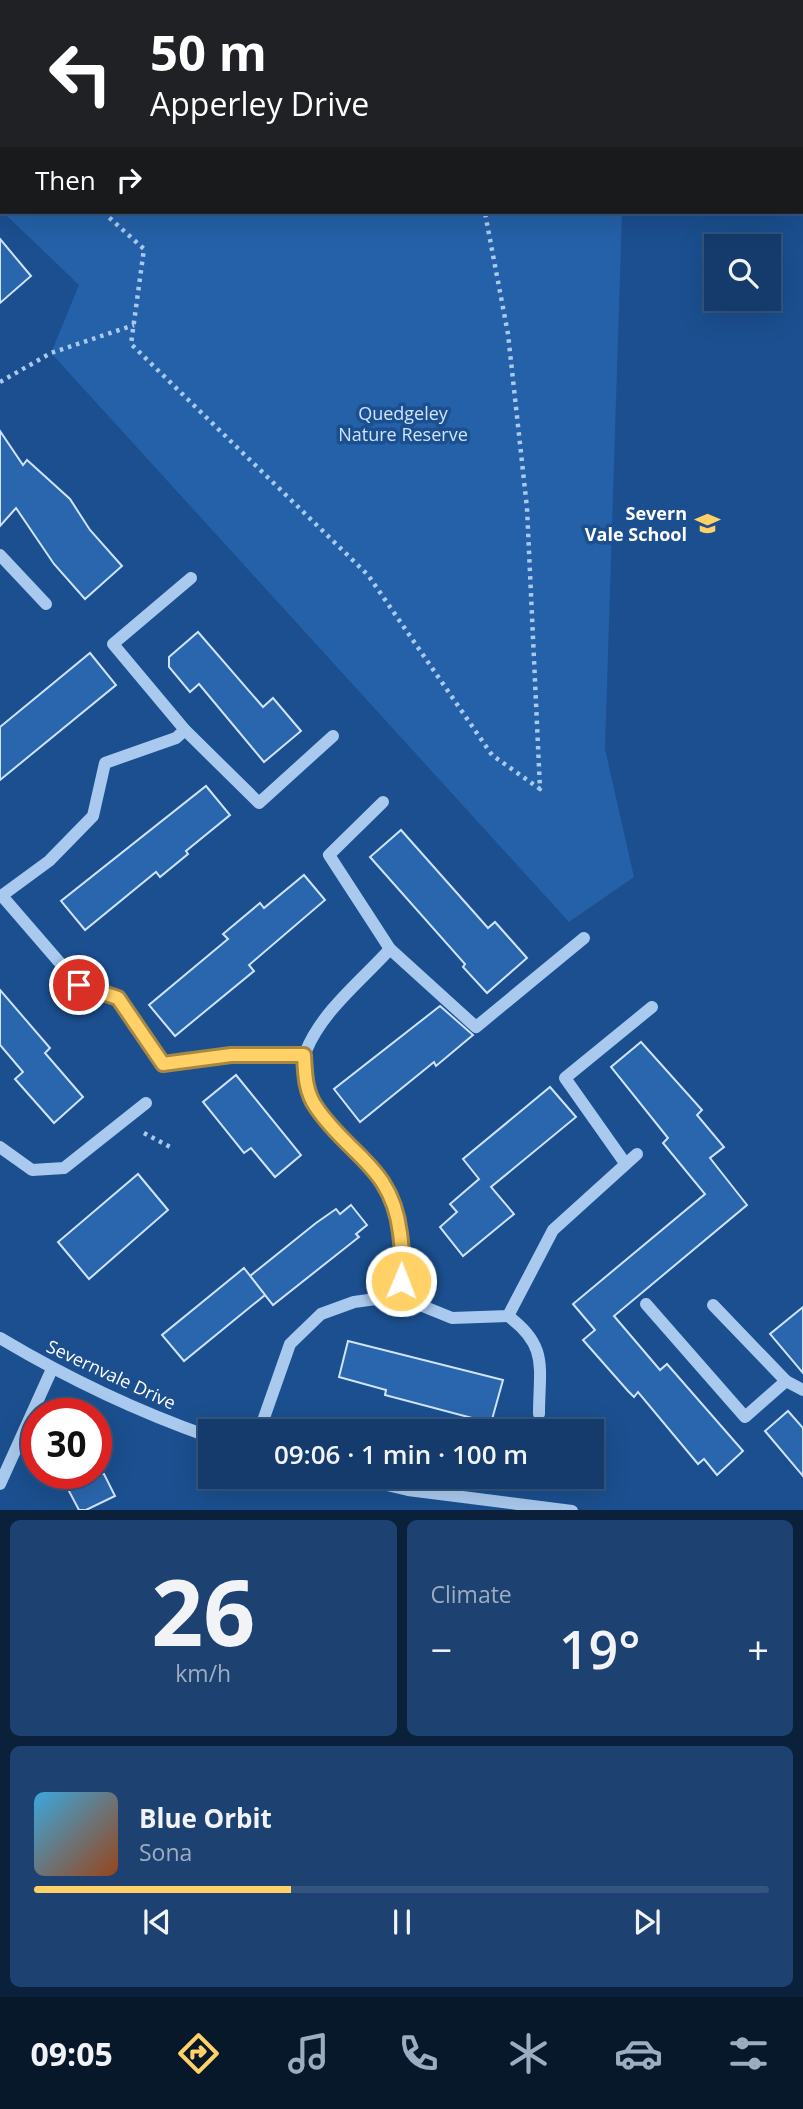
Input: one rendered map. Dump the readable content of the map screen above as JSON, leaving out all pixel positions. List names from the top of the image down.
{
  "streets": {
    "street": ["Severnvale Drive"]
  },
  "parks": ["Quedgeley Nature Reserve"],
  "places": {
    "school or university": ["Severn Vale School"]
  },
  "page": {
    "turn": ["50 m", "Apperley Drive"],
    "then": "Then",
    "limit": "30",
    "trip": "09:06 · 1 min · 100 m",
    "tile": [
      ["26", "km/h"],
      "Climate"
    ],
    "heat": ["−", "19°", "+"],
    "song": ["Blue Orbit", "Sona"],
    "tabs": "09:05"
  }
}
